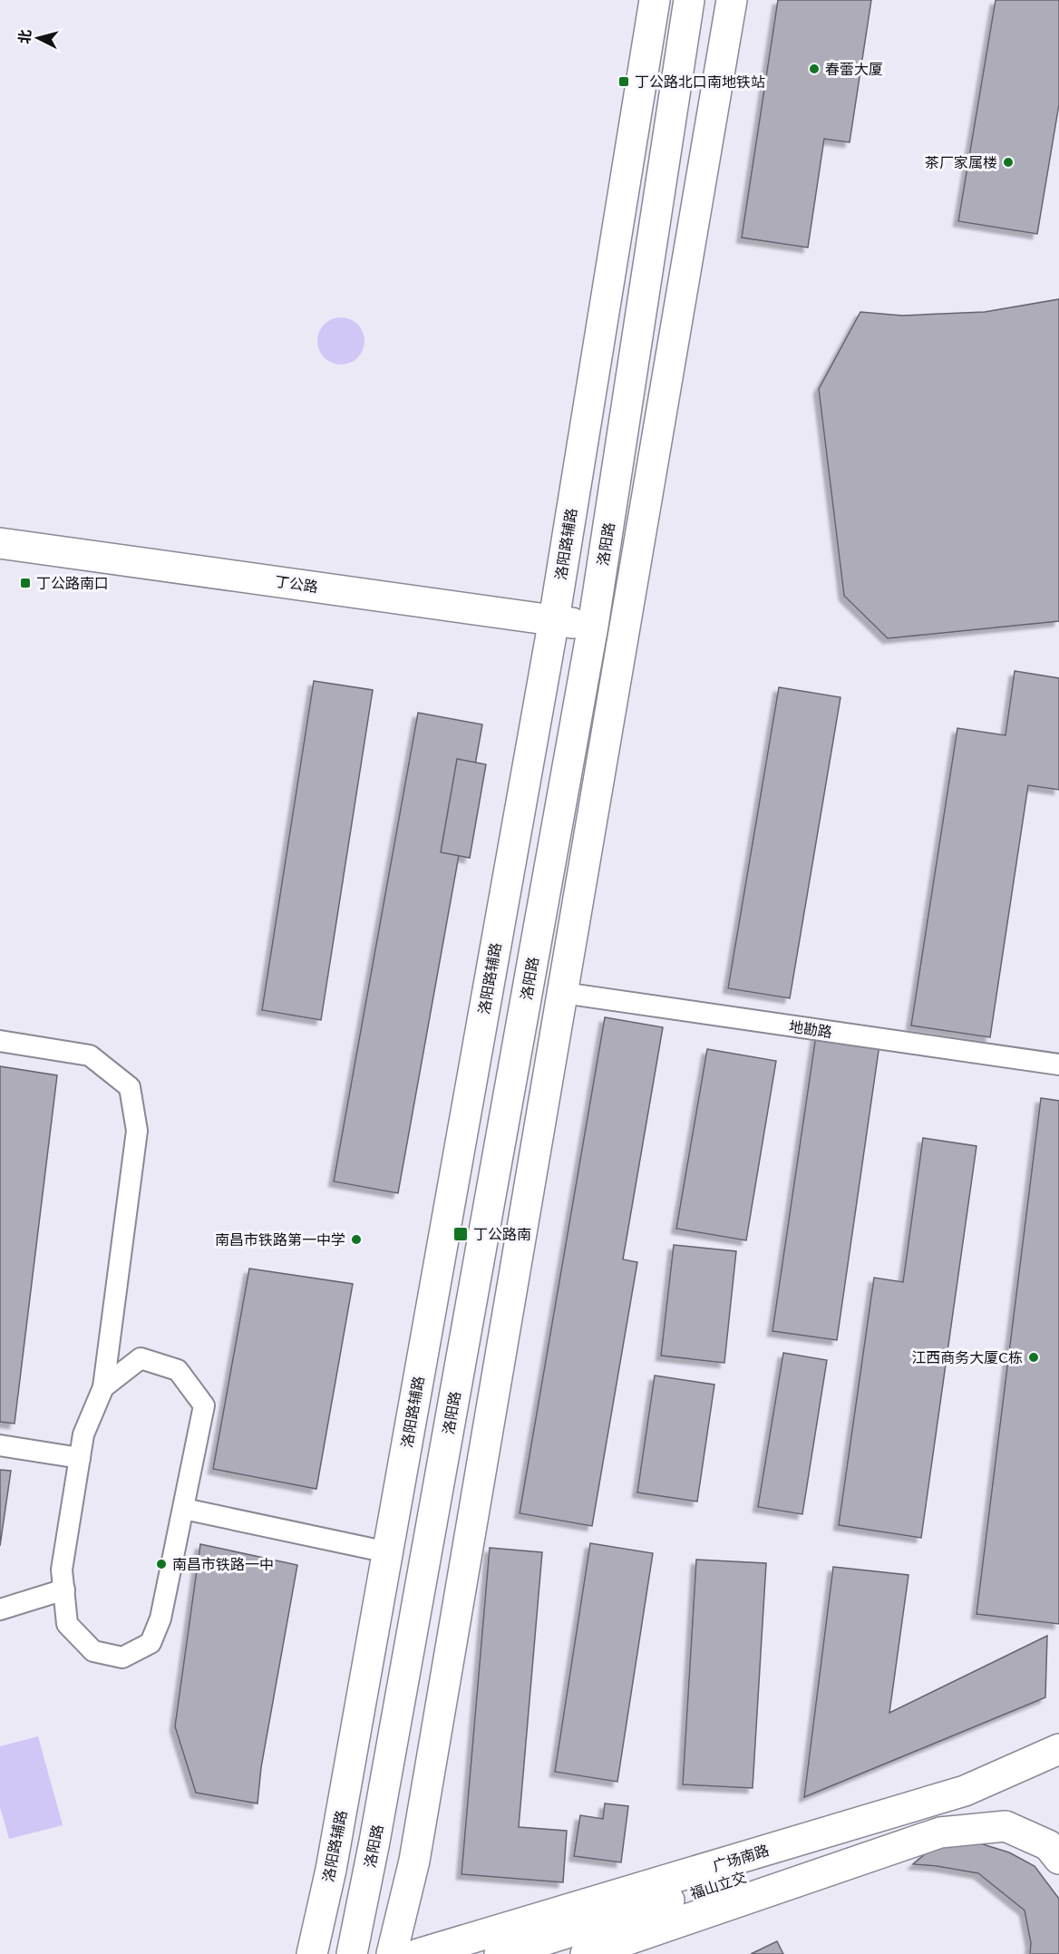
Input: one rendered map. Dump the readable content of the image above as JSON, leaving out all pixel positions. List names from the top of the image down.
{
  "streets": {
    "street": [
      "洛阳路辅路",
      "洛阳路",
      "丁公路",
      "广场南路",
      "福山立交"
    ],
    "lane": ["地勘路"]
  },
  "crossings": [
    ["洛阳路辅路", "丁公路"],
    ["洛阳路", "丁公路"]
  ],
  "places": {
    "other": [
      "春蕾大厦",
      "茶厂家属楼",
      "南昌市铁路第一中学",
      "江西商务大厦C栋",
      "南昌市铁路一中"
    ],
    "transit": ["丁公路北口南地铁站", "丁公路南口", "丁公路南"]
  },
  "north": "left"
}
